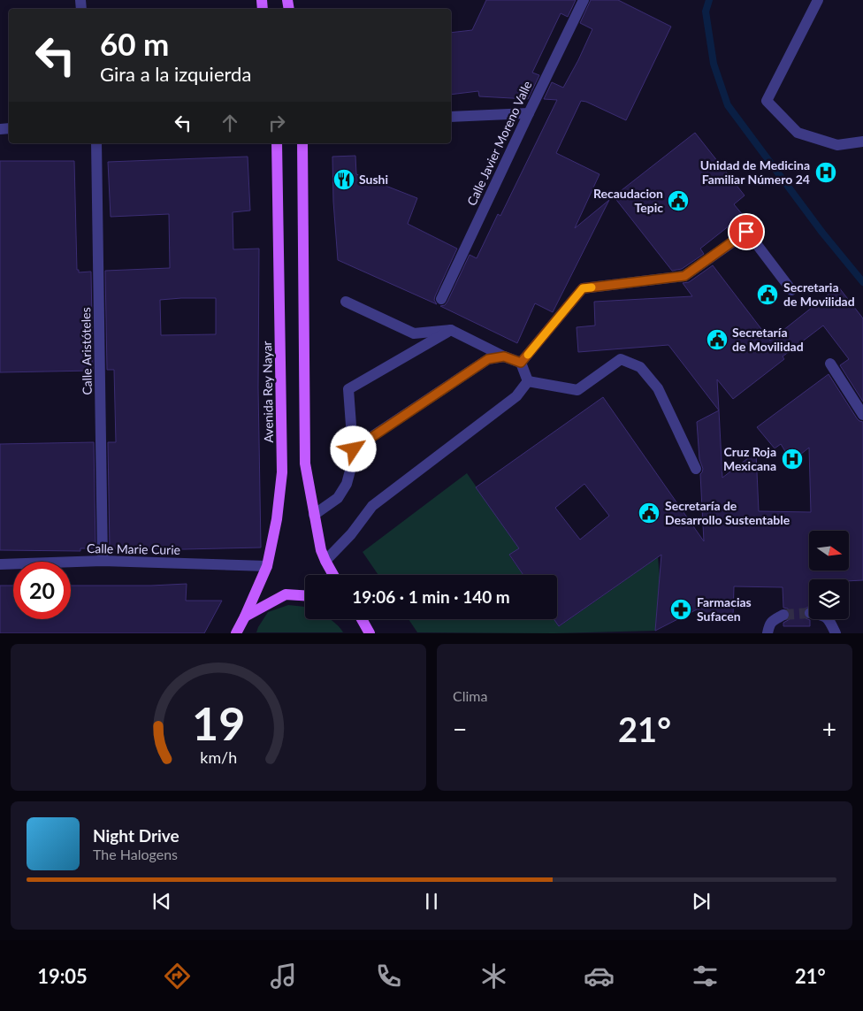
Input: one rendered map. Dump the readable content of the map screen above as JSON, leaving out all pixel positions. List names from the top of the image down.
{
  "streets": {
    "main road": ["Avenida Rey Nayar"],
    "street": ["Calle Javier Moreno Valle", "Calle Aristóteles", "Calle Marie Curie"]
  },
  "crossings": [
    ["Calle Aristóteles", "Calle Marie Curie"],
    ["Avenida Rey Nayar", "Calle Marie Curie"]
  ],
  "places": {
    "hospital": ["Unidad de Medicina Familiar Número 24", "Cruz Roja Mexicana"],
    "restaurant": ["Sushi"],
    "public building": [
      "Recaudacion Tepic",
      "Secretaria de Movilidad",
      "Secretaría de Movilidad",
      "Secretaría de Desarrollo Sustentable"
    ],
    "pharmacy": ["Farmacias Sufacen"]
  },
  "north": "right",
  "page": {
    "turn": ["60 m", "Gira a la izquierda"],
    "limit": "20",
    "trip": "19:06 · 1 min · 140 m",
    "tile": "Clima",
    "heat": ["−", "21°", "+"],
    "song": ["Night Drive", "The Halogens"],
    "tabs": ["19:05", "21°"],
    "gauge": ["19", "km/h"]
  }
}
